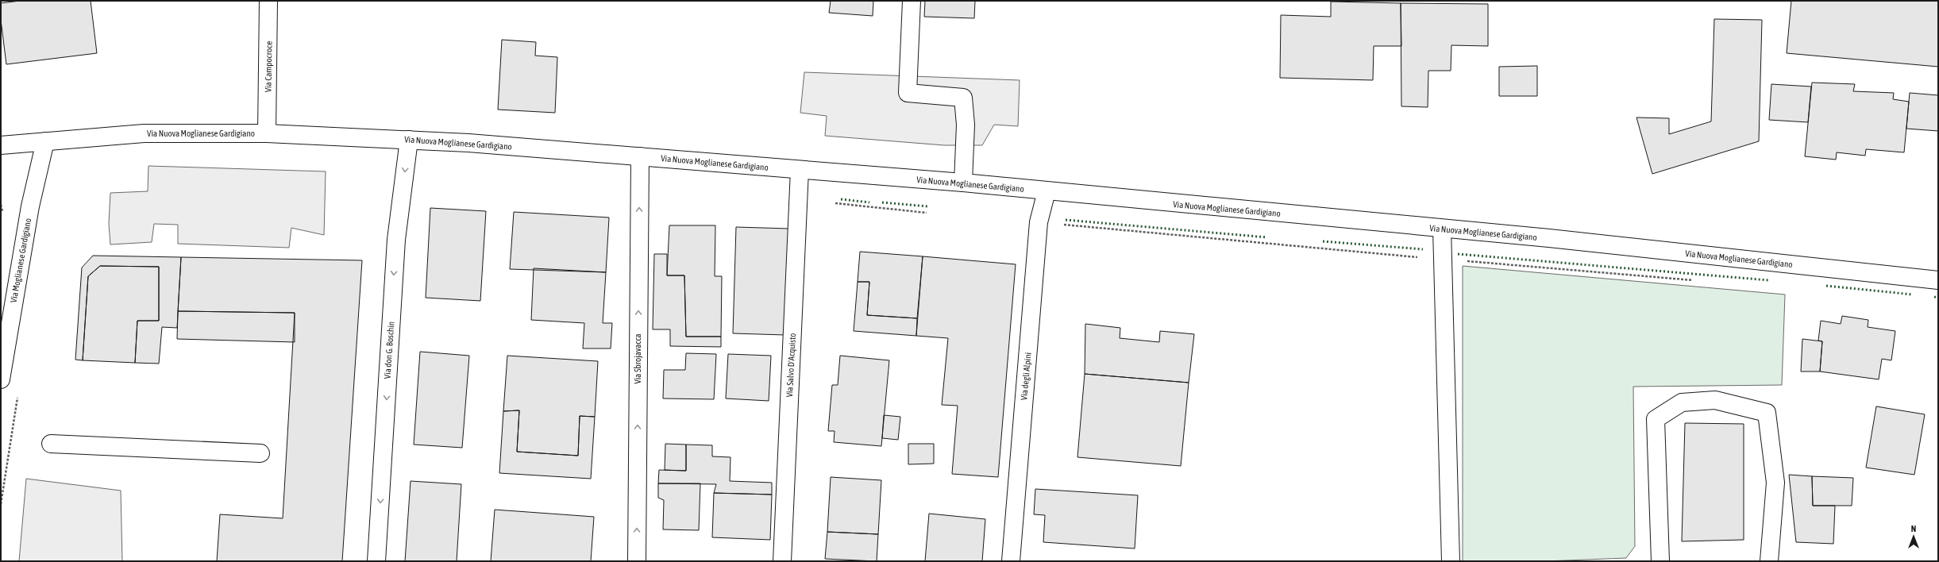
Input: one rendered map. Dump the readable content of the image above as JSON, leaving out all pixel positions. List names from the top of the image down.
{
  "streets": {
    "street": [
      "Via Campocroce",
      "Via Nuova Moglianese Gardigiano",
      "Via Moglianese Gardigiano",
      "Via don G. Boschin",
      "Via Sbrojavacca",
      "Via Salvo D'Acquisto",
      "Via degli Alpini"
    ]
  },
  "crossings": [
    ["Via Campocroce", "Via Nuova Moglianese Gardigiano"],
    ["Via Nuova Moglianese Gardigiano", "Via Moglianese Gardigiano"],
    ["Via Nuova Moglianese Gardigiano", "Via don G. Boschin"],
    ["Via Nuova Moglianese Gardigiano", "Via Sbrojavacca"],
    ["Via Nuova Moglianese Gardigiano", "Via Salvo D'Acquisto"],
    ["Via Nuova Moglianese Gardigiano", "Via degli Alpini"]
  ],
  "one_way": ["Via don G. Boschin", "Via Sbrojavacca"],
  "north": "top"
}
